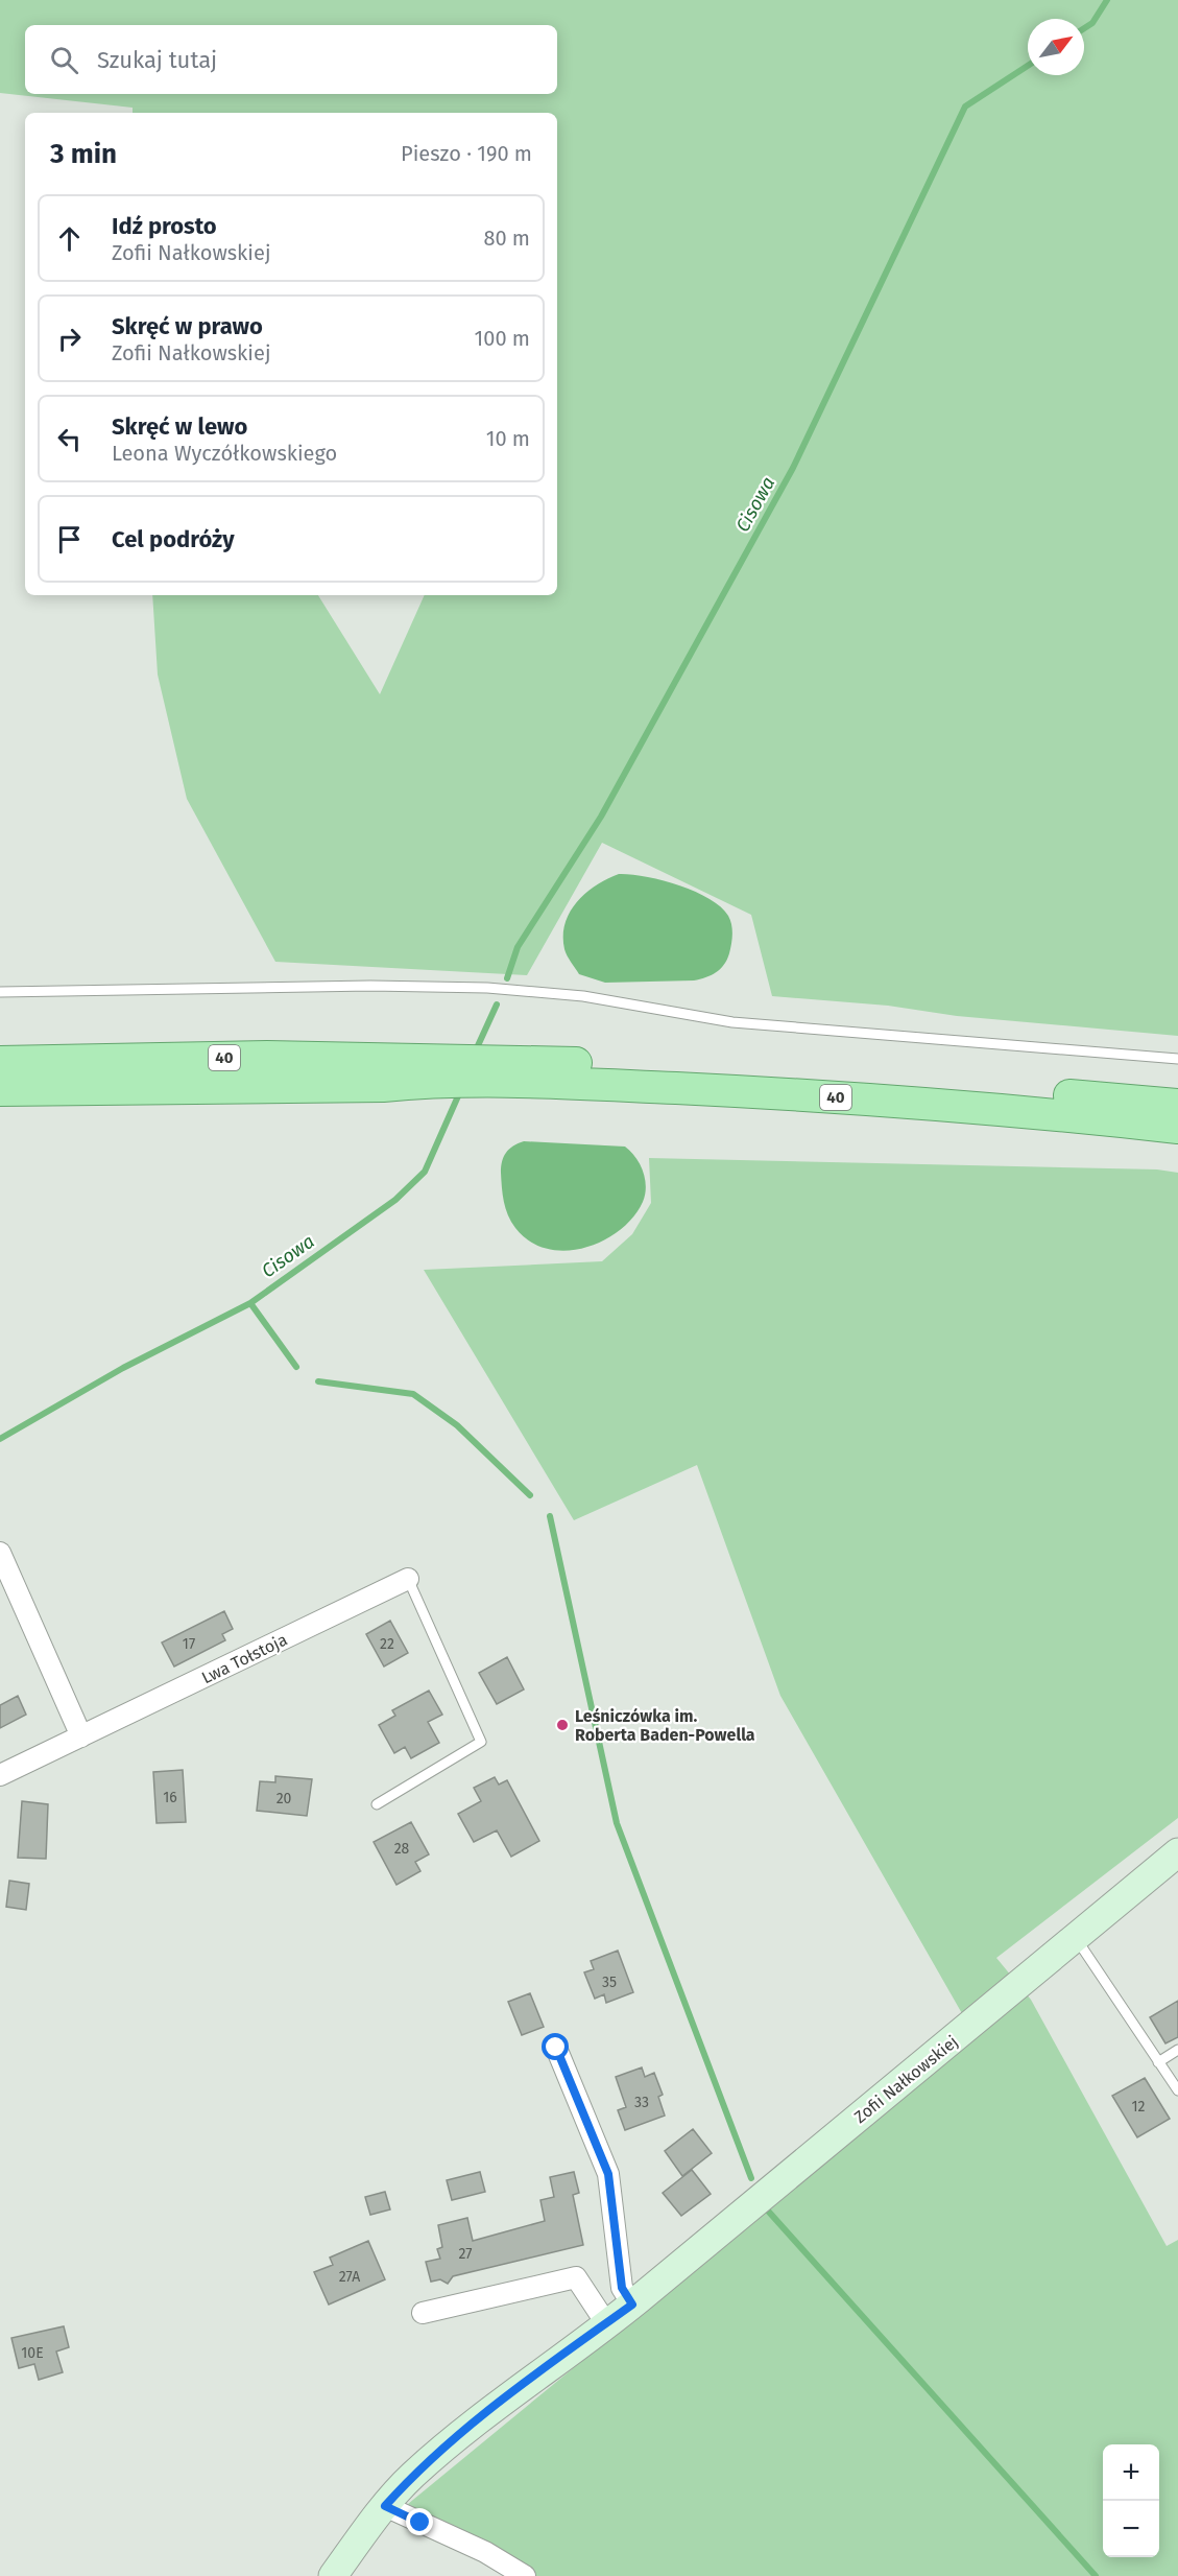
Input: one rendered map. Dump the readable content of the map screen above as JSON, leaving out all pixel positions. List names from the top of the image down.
{
  "streets": {
    "main road": ["40"],
    "street": ["Lwa Tołstoja", "Zofii Nałkowskiej"]
  },
  "water": ["Cisowa"],
  "places": ["Leśniczówka im. Roberta Baden-Powella"],
  "house_numbers": [
    "17",
    "22",
    "16",
    "20",
    "28",
    "35",
    "33",
    "12",
    "27",
    "27A",
    "10E"
  ],
  "north": "top right",
  "page": {
    "search": "Szukaj tutaj",
    "heading": ["3 min", "Pieszo · 190 m"],
    "list": [
      ["Idź prosto", "Zofii Nałkowskiej", "80 m"],
      ["Skręć w prawo", "Zofii Nałkowskiej", "100 m"],
      ["Skręć w lewo", "Leona Wyczółkowskiego", "10 m"],
      "Cel podróży"
    ],
    "map_buttons": ["+", "−"]
  }
}
